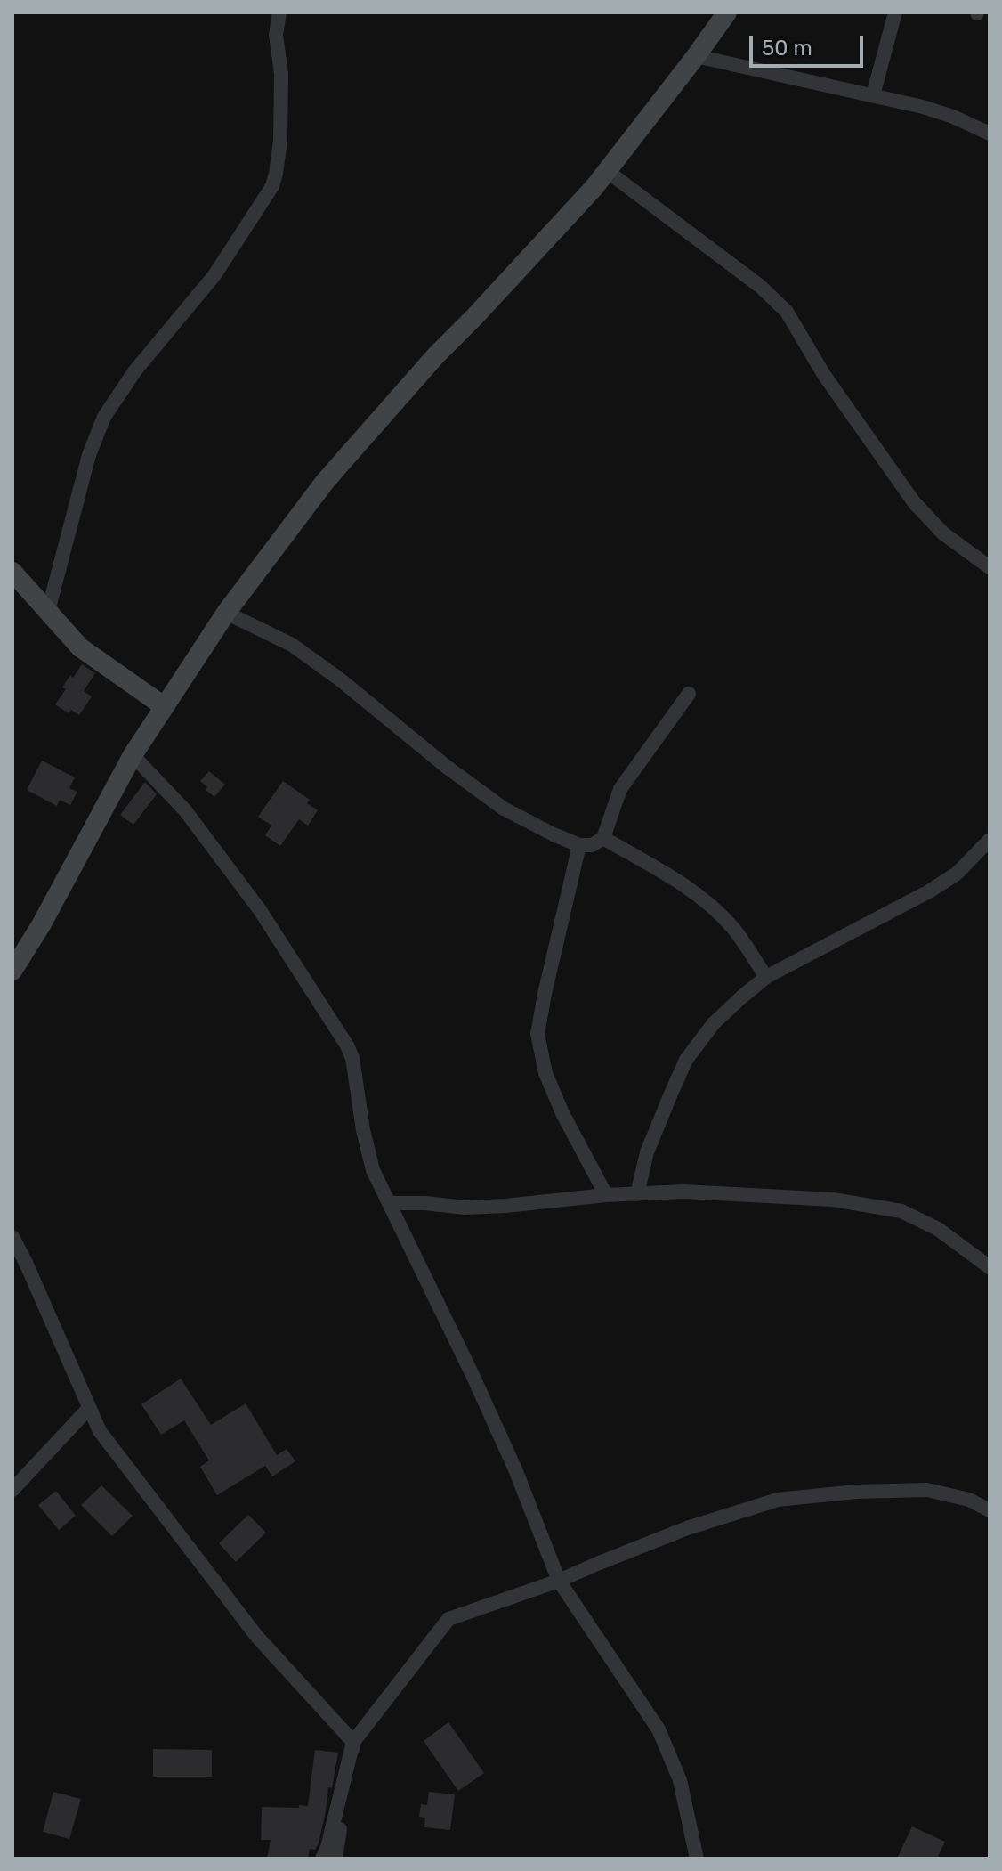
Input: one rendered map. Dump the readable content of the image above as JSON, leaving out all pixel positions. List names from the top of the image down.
{
  "scale_bar": "50 m"
}
